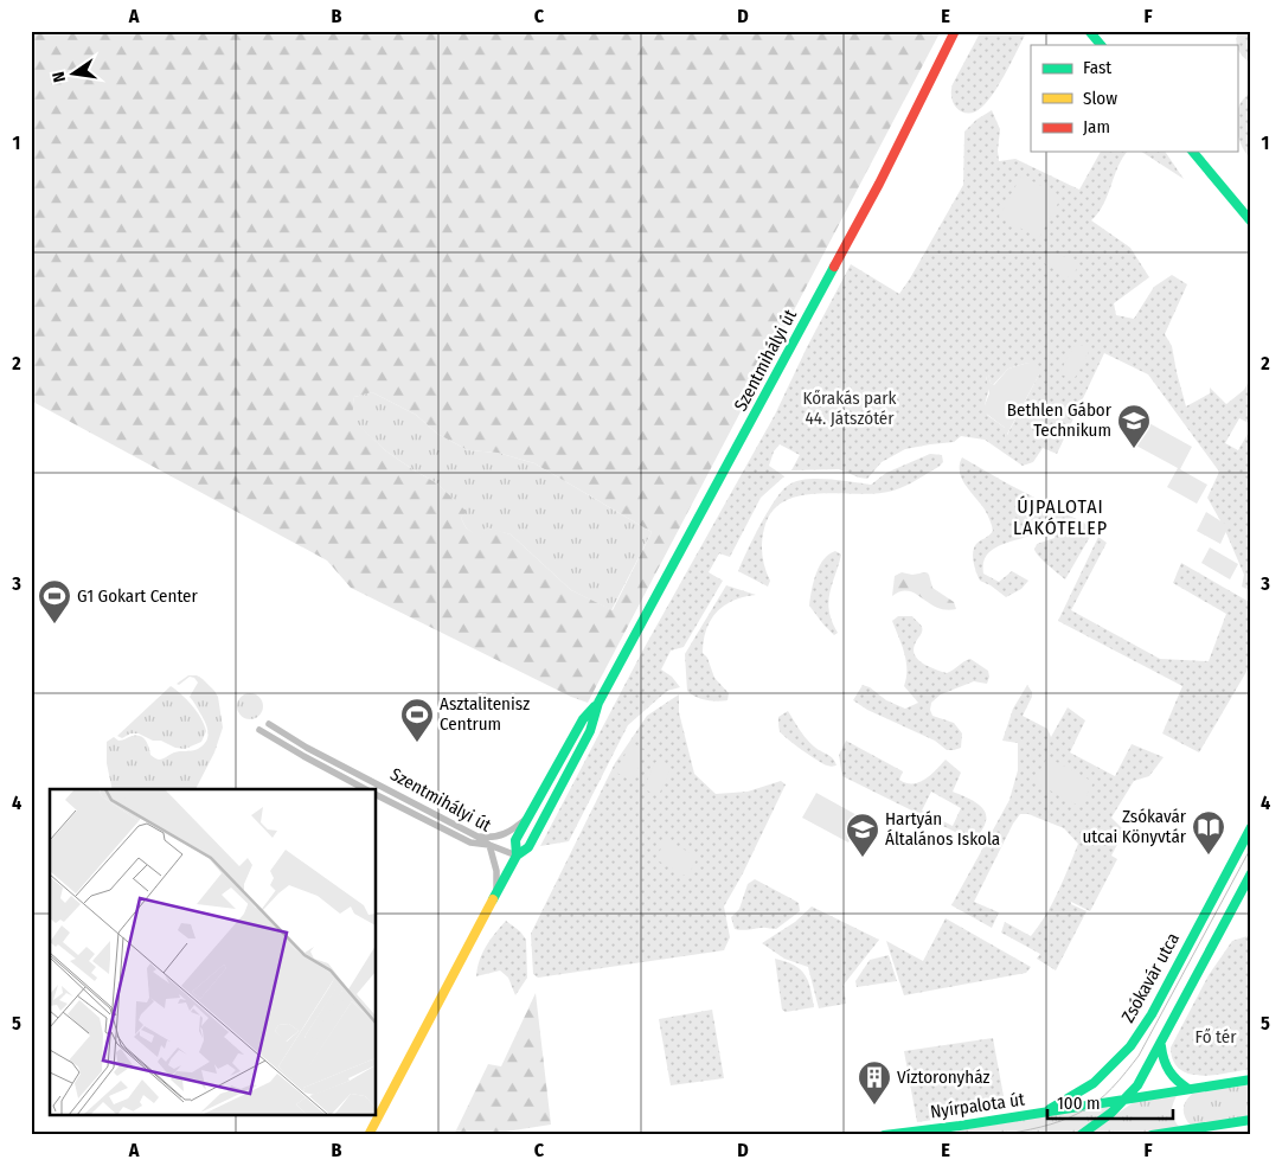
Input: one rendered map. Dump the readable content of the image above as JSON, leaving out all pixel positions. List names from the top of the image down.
{
  "streets": {
    "main road": ["Szentmihályi út", "Zsókavár utca", "Nyírpalota út"]
  },
  "crossings": [
    ["Zsókavár utca", "Nyírpalota út"]
  ],
  "districts": ["ÚJPALOTAI LAKÓTELEP"],
  "parks": ["Kőrakás park 44. Játszótér", "Fő tér"],
  "places": {
    "school or university": ["Bethlen Gábor Technikum", "Hartyán Általános Iskola"],
    "sports": ["G1 Gokart Center", "Asztalitenisz Centrum"],
    "library": ["Zsókavár utcai Könyvtár"],
    "building": ["Víztoronyház"]
  },
  "legend": ["Fast", "Slow", "Jam"],
  "scale_bar": "100 m",
  "north": "left",
  "grid": {
    "columns": [
      "A",
      "B",
      "C",
      "D",
      "E",
      "F"
    ],
    "rows": [
      "1",
      "2",
      "3",
      "4",
      "5"
    ]
  }
}
